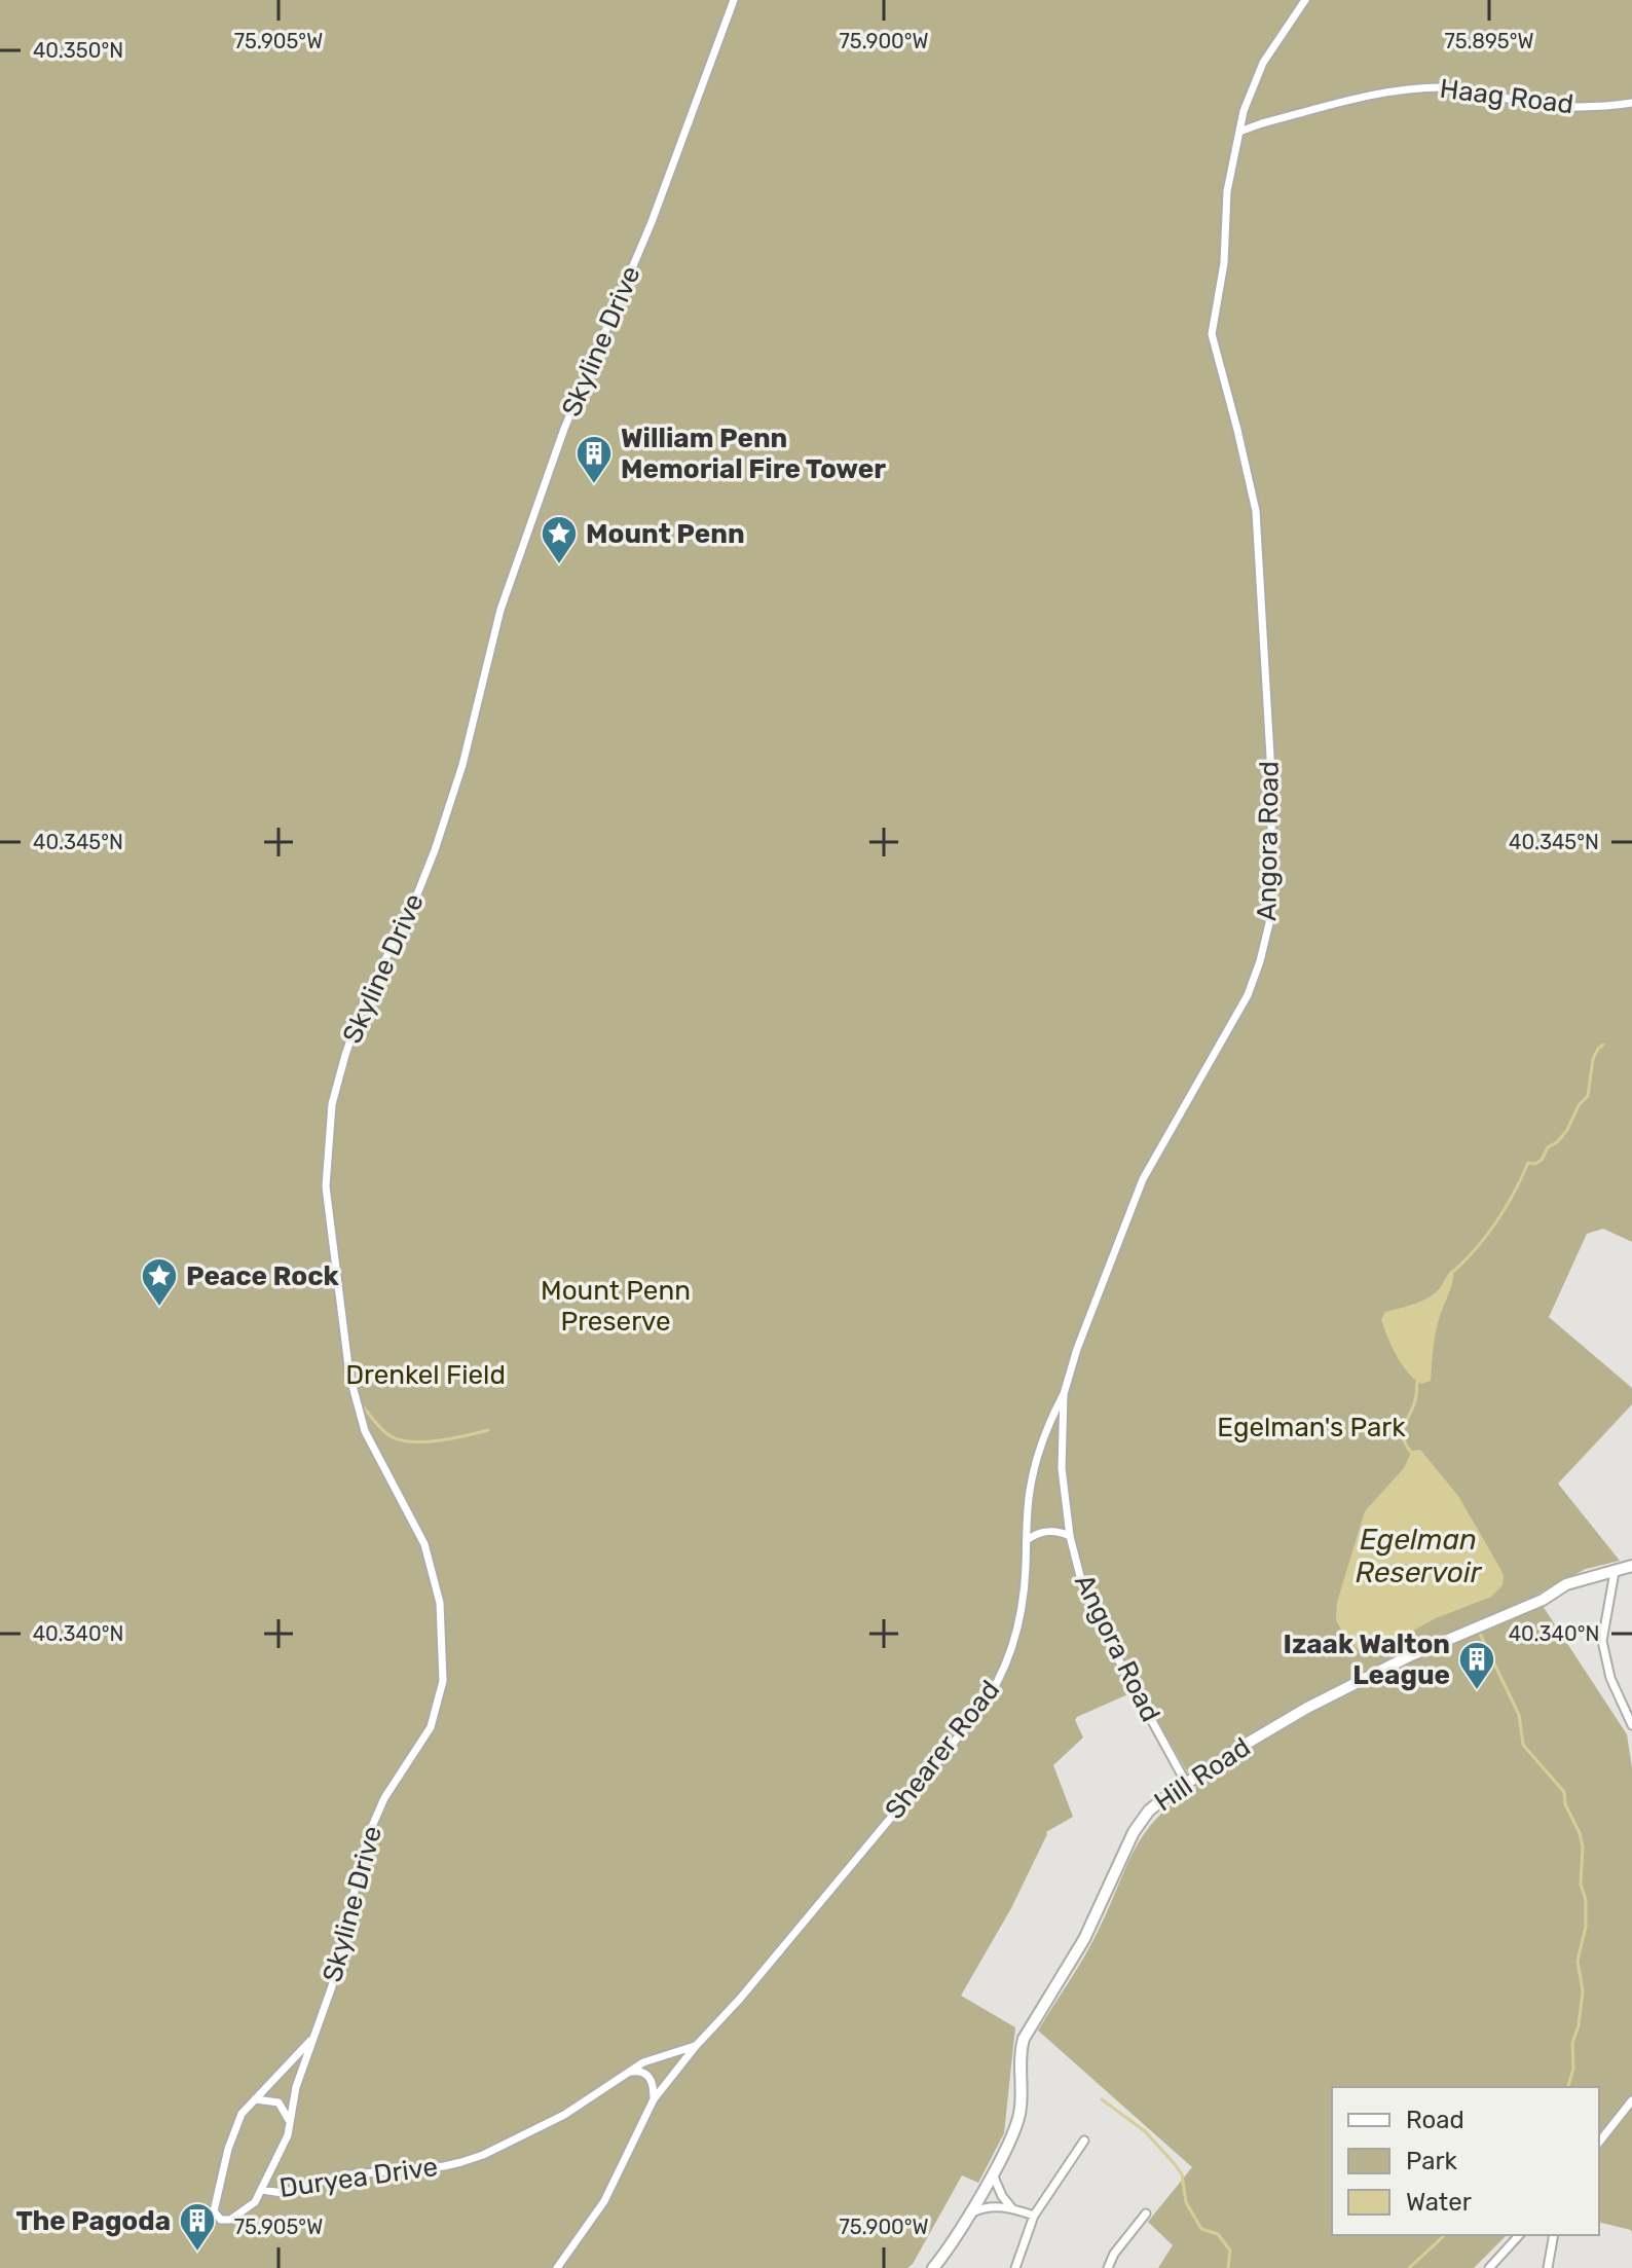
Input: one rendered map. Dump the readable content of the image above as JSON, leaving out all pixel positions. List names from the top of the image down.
{
  "streets": {
    "street": [
      "Haag Road",
      "Skyline Drive",
      "Angora Road",
      "Shearer Road",
      "Hill Road",
      "Duryea Drive"
    ]
  },
  "crossings": [
    ["Haag Road", "Angora Road"],
    ["Skyline Drive", "Duryea Drive"],
    ["Angora Road", "Shearer Road"],
    ["Angora Road", "Hill Road"],
    ["Shearer Road", "Duryea Drive"]
  ],
  "water": ["Egelman Reservoir"],
  "parks": ["Mount Penn Preserve", "Drenkel Field", "Egelman's Park"],
  "places": {
    "building": ["William Penn Memorial Fire Tower", "Izaak Walton League", "The Pagoda"],
    "place": ["Mount Penn", "Peace Rock"]
  },
  "legend": ["Road", "Park", "Water"],
  "coordinates": [
    "75.905°W",
    "75.900°W",
    "75.895°W",
    "40.350°N",
    "40.345°N",
    "40.340°N"
  ]
}
